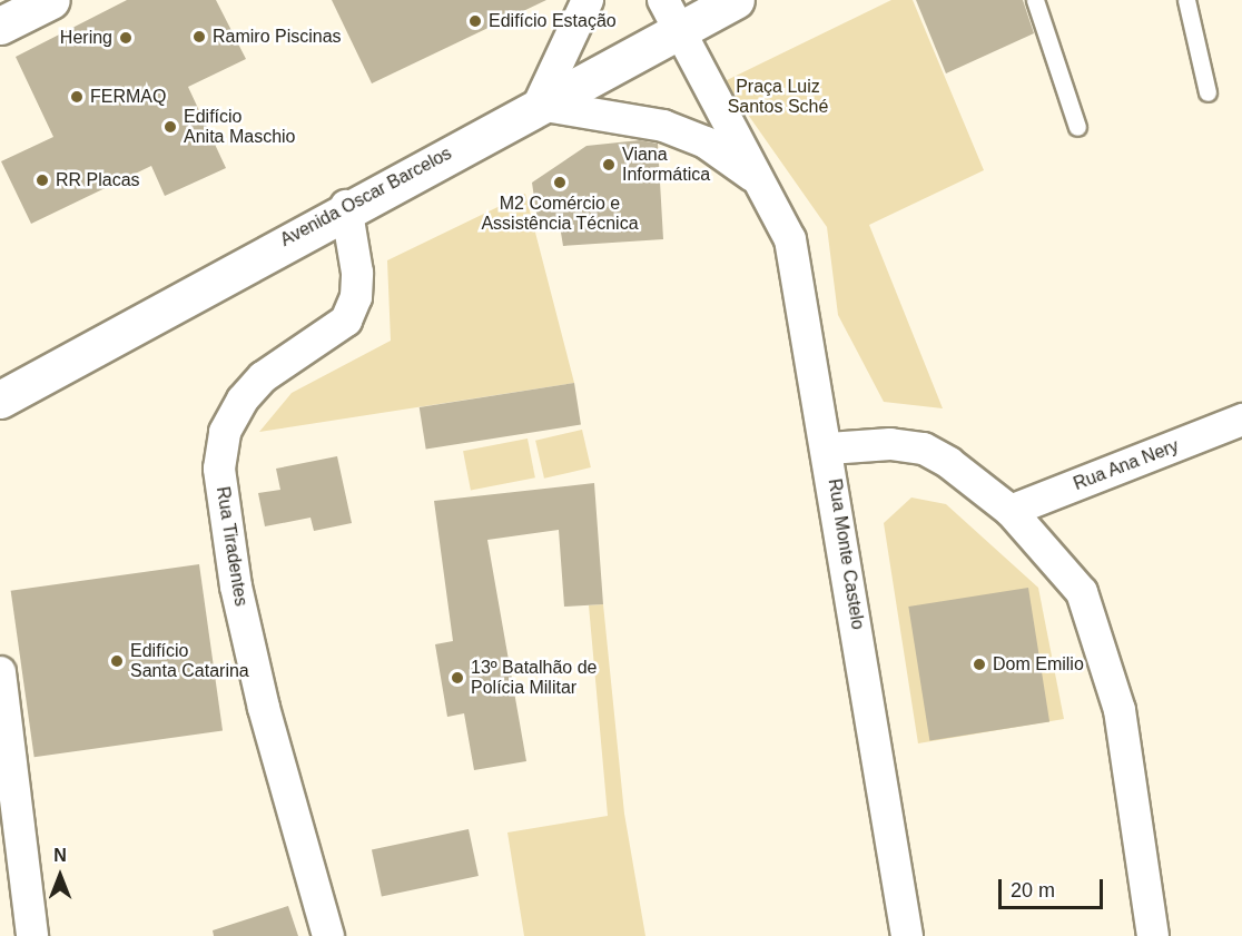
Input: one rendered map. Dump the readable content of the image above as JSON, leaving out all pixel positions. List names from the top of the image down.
{
  "streets": {
    "main road": ["Avenida Oscar Barcelos"],
    "street": ["Rua Ana Nery", "Rua Tiradentes", "Rua Monte Castelo"]
  },
  "crossings": [
    ["Avenida Oscar Barcelos", "Rua Tiradentes"],
    ["Avenida Oscar Barcelos", "Rua Monte Castelo"]
  ],
  "parks": ["Praça Luiz Santos Sché"],
  "places": [
    "Edifício Estação",
    "Ramiro Piscinas",
    "Hering",
    "FERMAQ",
    "Edifício Anita Maschio",
    "Viana Informática",
    "RR Placas",
    "M2 Comércio e Assistência Técnica",
    "Edifício Santa Catarina",
    "Dom Emilio",
    "13º Batalhão de Polícia Militar"
  ],
  "scale_bar": "20 m",
  "north": "top"
}
